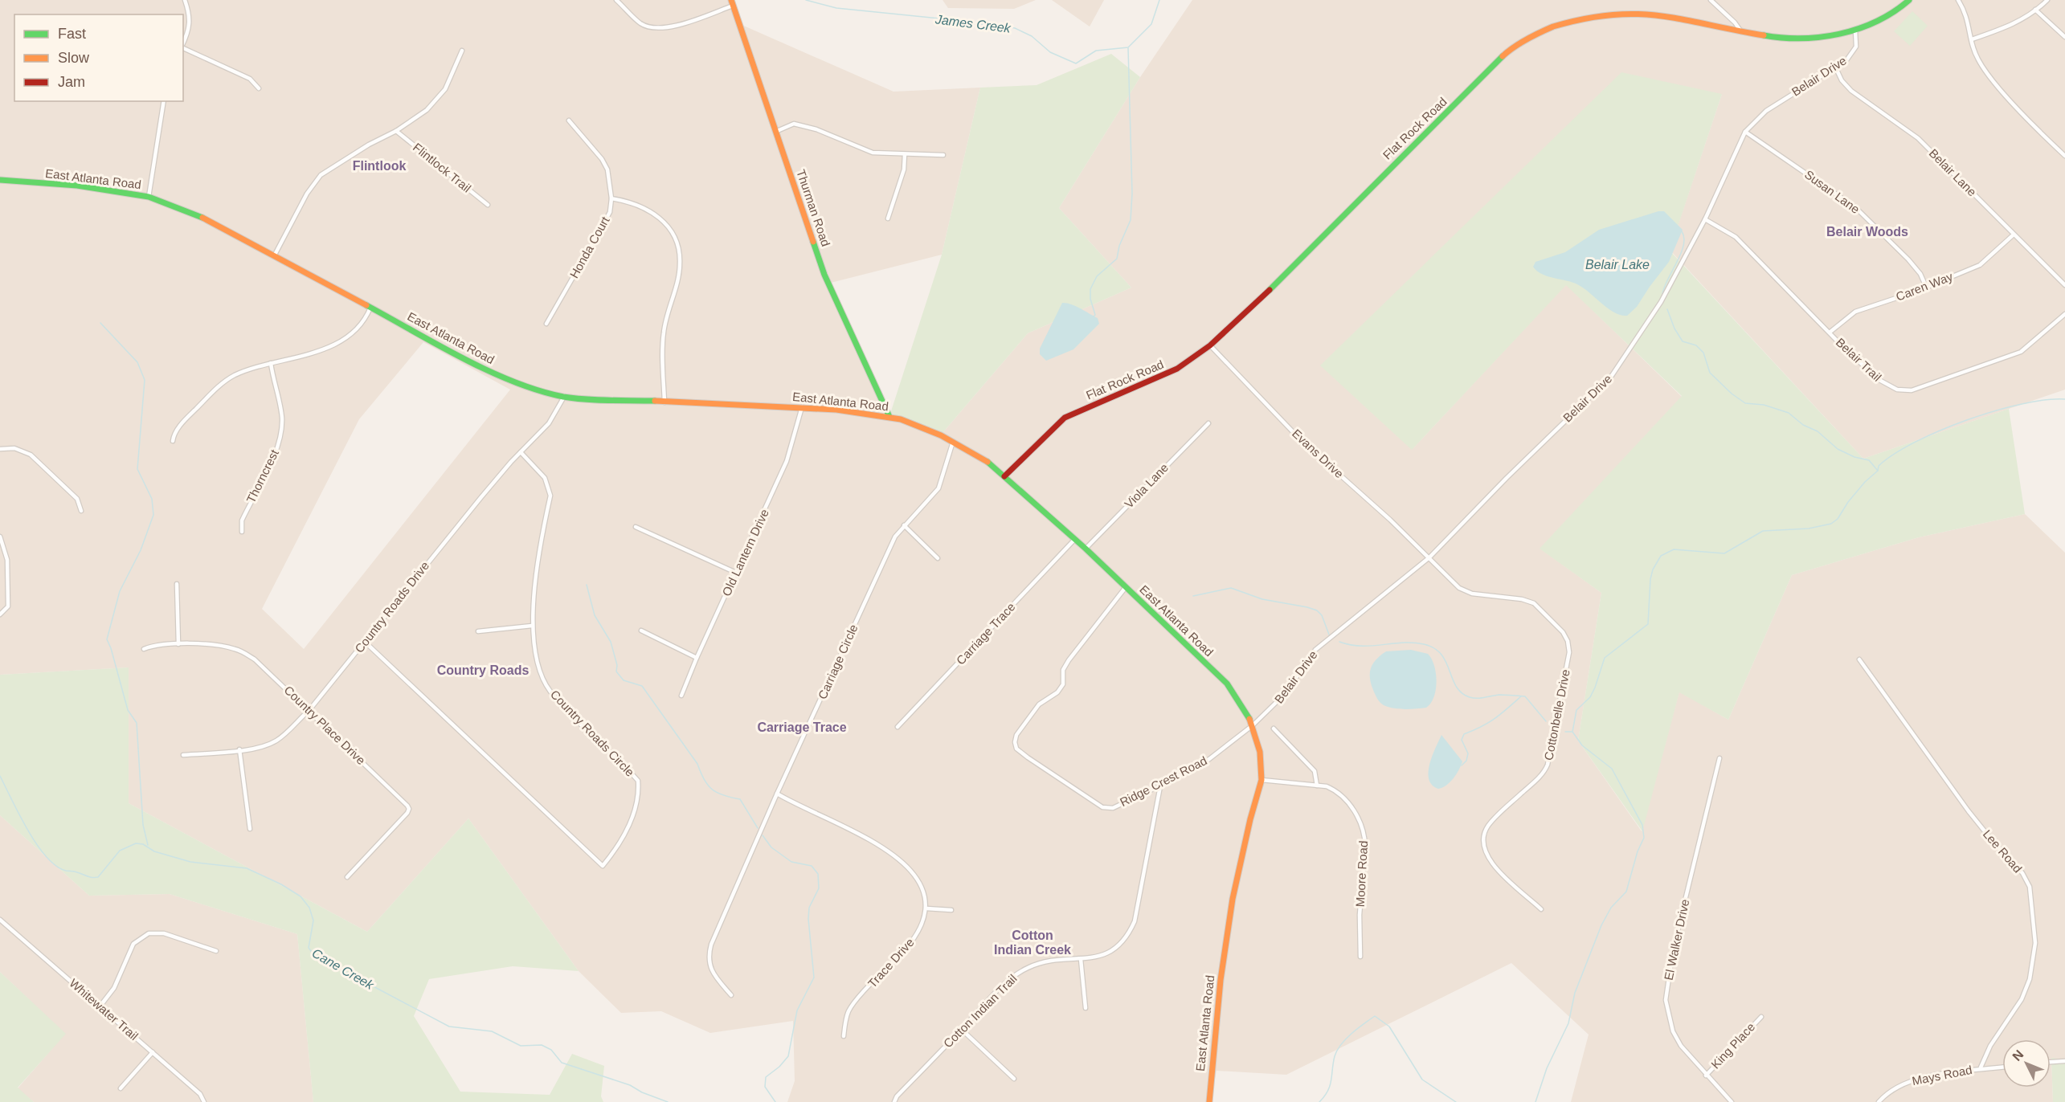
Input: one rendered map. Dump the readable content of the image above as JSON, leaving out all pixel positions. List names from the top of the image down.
{
  "streets": {
    "street": [
      "Belair Drive",
      "Flat Rock Road",
      "Flintlock Trail",
      "Belair Lane",
      "East Atlanta Road",
      "Susan Lane",
      "Thurman Road",
      "Honda Court",
      "Caren Way",
      "Belair Trail",
      "Evans Drive",
      "Thorncrest",
      "Viola Lane",
      "Old Lantern Drive",
      "Country Roads Drive",
      "Carriage Trace",
      "Carriage Circle",
      "Cottonbelle Drive",
      "Country Place Drive",
      "Country Roads Circle",
      "Ridge Crest Road",
      "Lee Road",
      "Moore Road",
      "El Walker Drive",
      "Trace Drive",
      "Whitewater Trail",
      "Cotton Indian Trail",
      "King Place",
      "Mays Road"
    ]
  },
  "crossings": [
    ["Belair Drive", "Belair Lane"],
    ["Belair Drive", "East Atlanta Road"],
    ["Belair Drive", "Susan Lane"],
    ["Belair Drive", "Belair Trail"],
    ["Belair Drive", "Evans Drive"],
    ["Belair Drive", "Cottonbelle Drive"],
    ["Belair Drive", "Ridge Crest Road"],
    ["Flat Rock Road", "East Atlanta Road"],
    ["Flat Rock Road", "Evans Drive"],
    ["Belair Lane", "Caren Way"],
    ["East Atlanta Road", "Thurman Road"],
    ["East Atlanta Road", "Viola Lane"],
    ["East Atlanta Road", "Old Lantern Drive"],
    ["East Atlanta Road", "Country Roads Drive"],
    ["East Atlanta Road", "Carriage Trace"],
    ["East Atlanta Road", "Carriage Circle"],
    ["East Atlanta Road", "Ridge Crest Road"],
    ["East Atlanta Road", "Moore Road"],
    ["Susan Lane", "Caren Way"],
    ["Caren Way", "Belair Trail"],
    ["Evans Drive", "Cottonbelle Drive"],
    ["Country Roads Drive", "Country Place Drive"],
    ["Country Roads Drive", "Country Roads Circle"],
    ["Ridge Crest Road", "Cotton Indian Trail"],
    ["Lee Road", "Mays Road"],
    ["El Walker Drive", "King Place"]
  ],
  "districts": [
    "Flintlook",
    "Belair Woods",
    "Country Roads",
    "Carriage Trace",
    "Cotton Indian Creek"
  ],
  "water": ["James Creek", "Belair Lake", "Cane Creek"],
  "legend": ["Fast", "Slow", "Jam"],
  "north": "top left"
}
